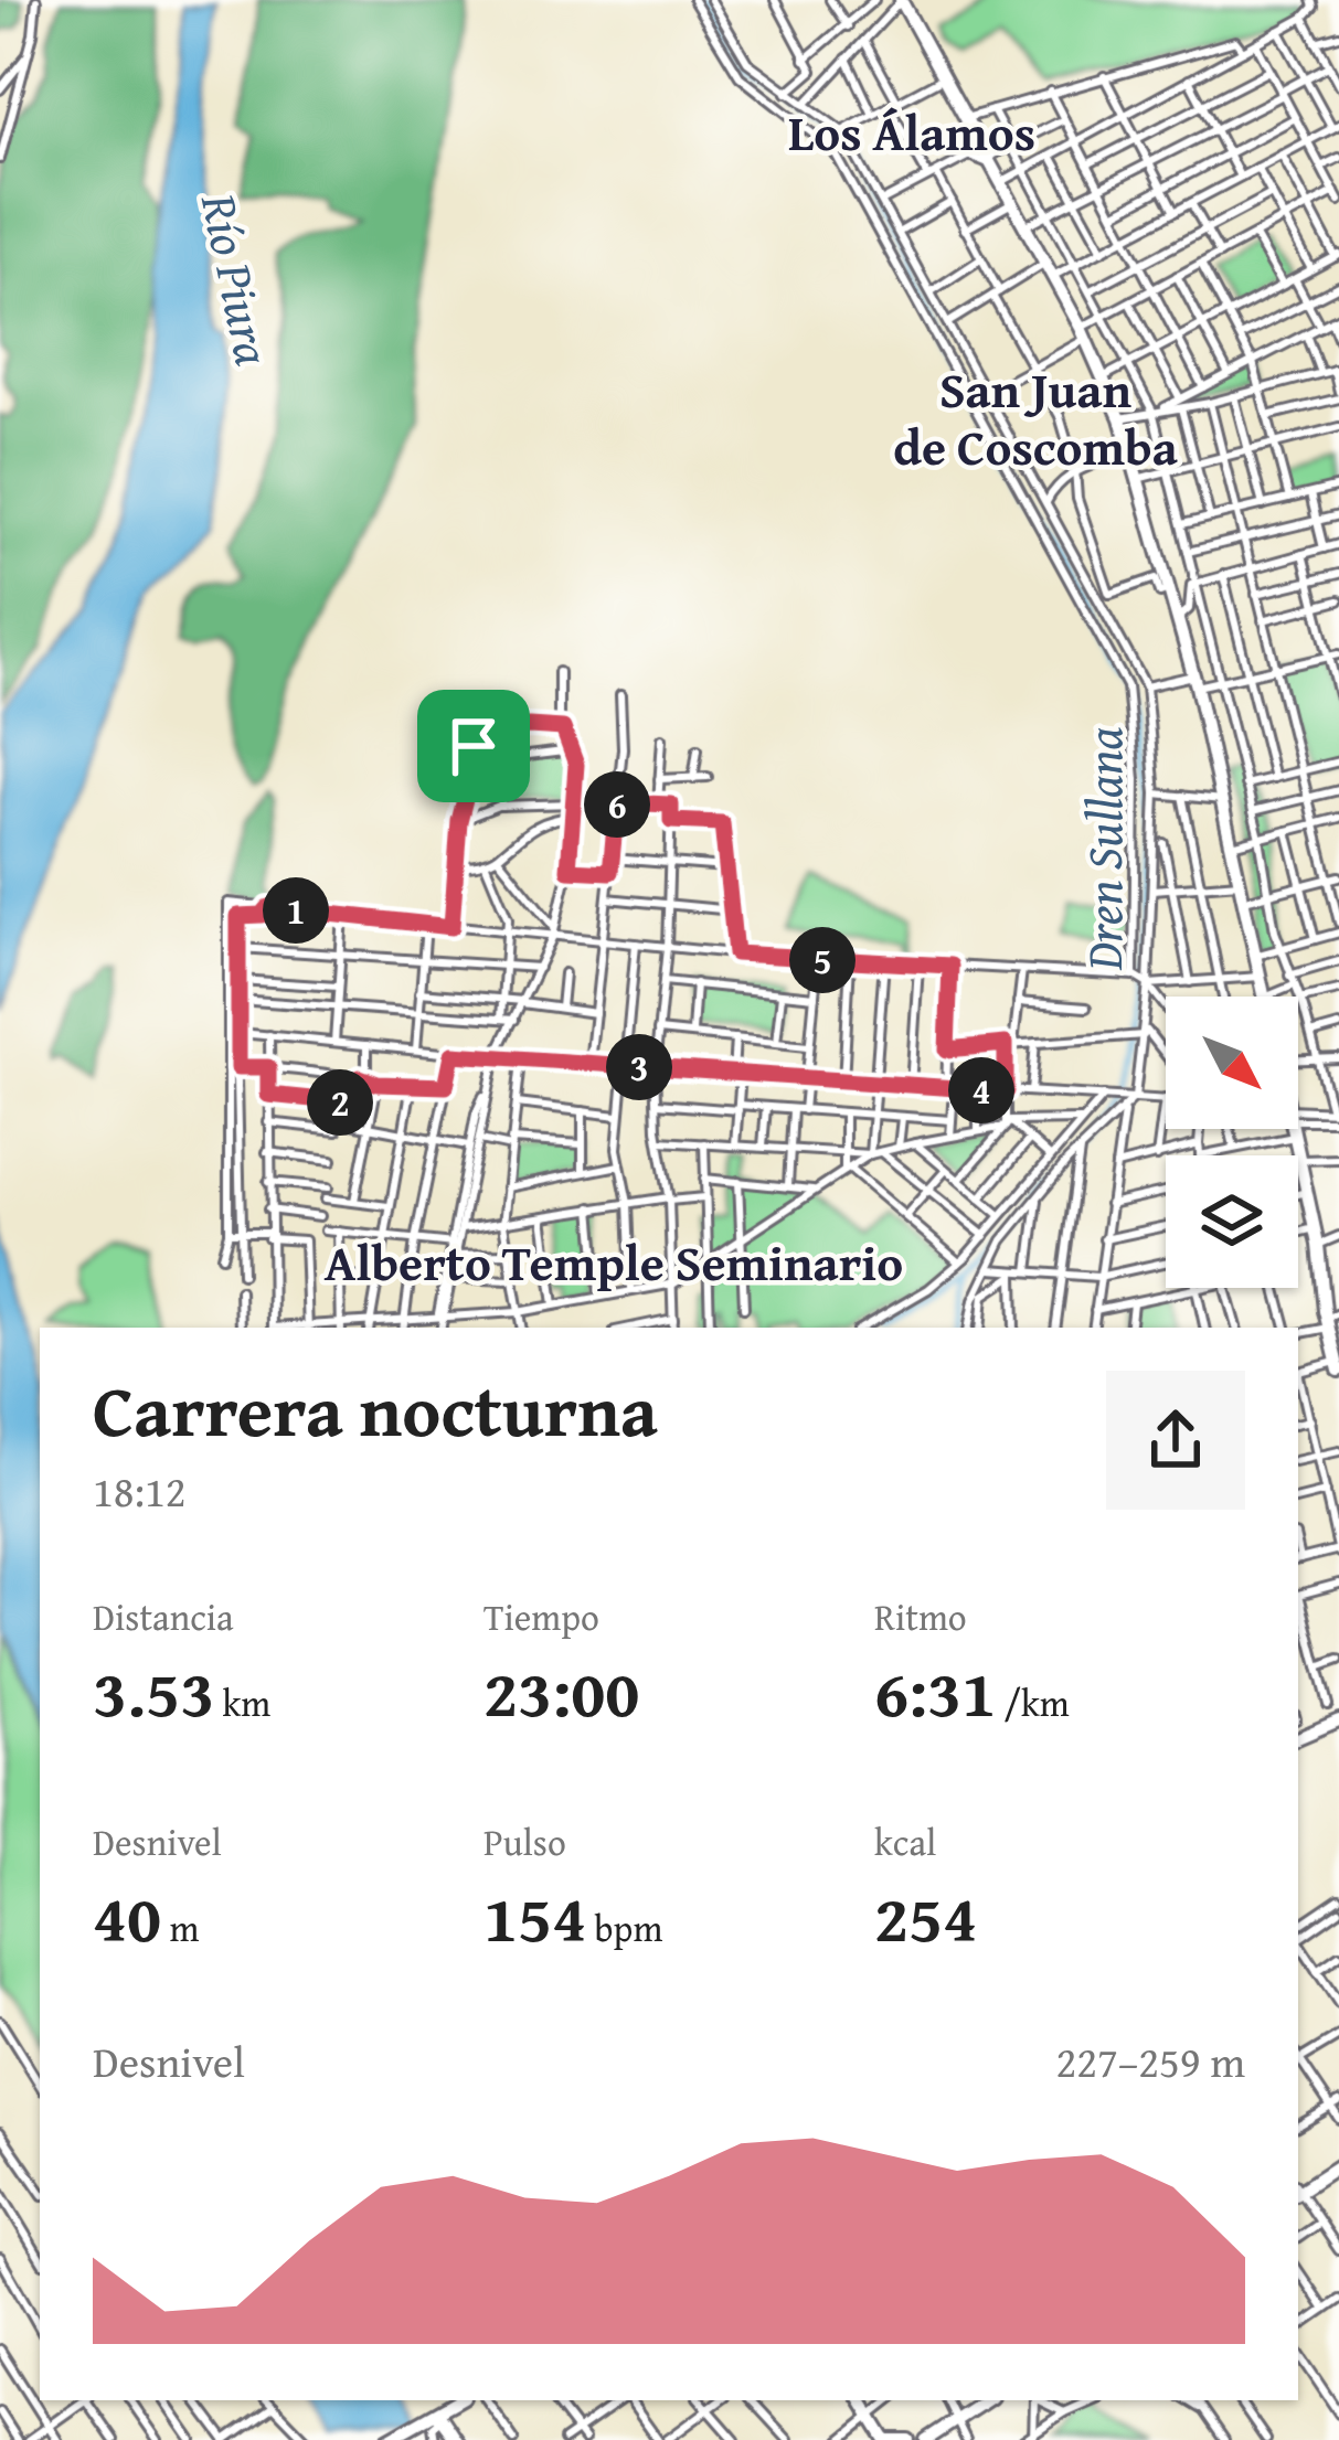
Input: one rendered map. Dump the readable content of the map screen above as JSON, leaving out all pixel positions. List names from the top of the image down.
{
  "districts": ["Los Álamos", "San Juan de Coscomba", "Alberto Temple Seminario"],
  "water": ["Río Piura", "Dren Sullana"],
  "north": "bottom right",
  "page": {
    "pins": [
      "6",
      "1",
      "5",
      "3",
      "4",
      "2"
    ],
    "heading": ["Carrera nocturna", "18:12"],
    "stats": [
      ["Distancia", "3.53 km"],
      ["Tiempo", "23:00"],
      ["Ritmo", "6:31 /km"],
      ["Desnivel", "40 m"],
      ["Pulso", "154 bpm"],
      ["kcal", "254"]
    ],
    "chart": ["Desnivel", "227–259 m"]
  }
}
